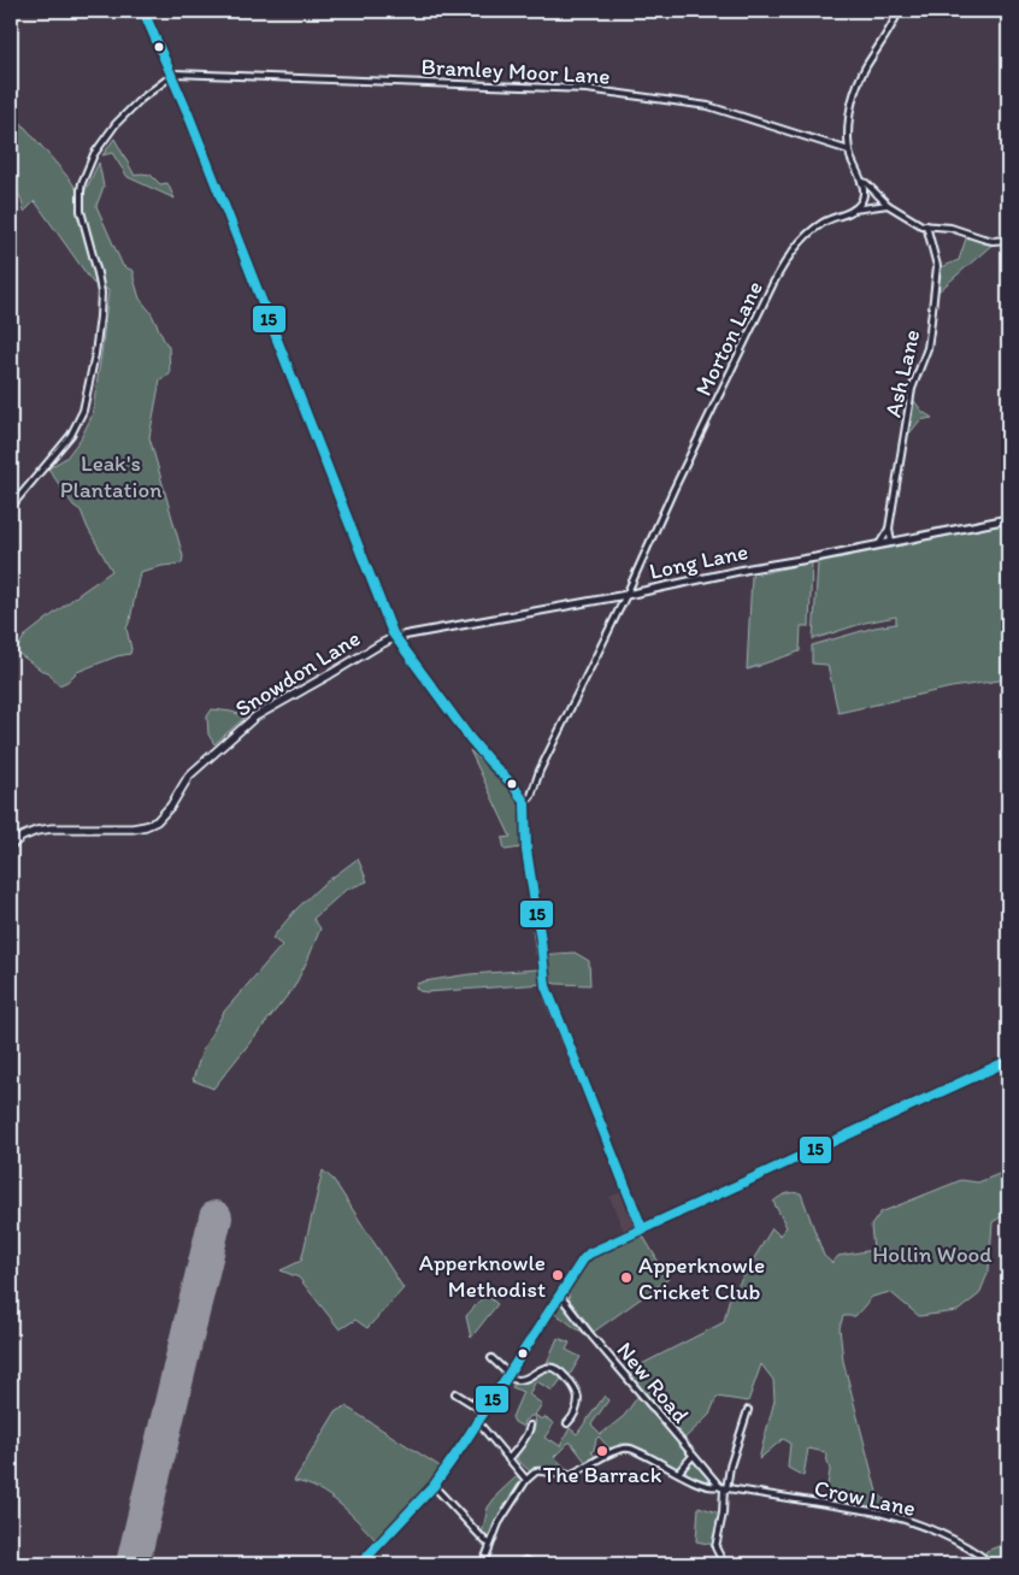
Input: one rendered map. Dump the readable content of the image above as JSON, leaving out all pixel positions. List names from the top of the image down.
{
  "streets": {
    "main road": ["Snowdon Lane"],
    "street": [
      "Bramley Moor Lane",
      "Morton Lane",
      "Ash Lane",
      "Long Lane",
      "New Road",
      "Crow Lane"
    ]
  },
  "crossings": [
    ["Morton Lane", "Long Lane"],
    ["Ash Lane", "Long Lane"],
    ["Long Lane", "Snowdon Lane"],
    ["New Road", "Crow Lane"]
  ],
  "parks": ["Leak's Plantation", "Hollin Wood"],
  "places": ["Apperknowle Methodist", "Apperknowle Cricket Club", "The Barrack"],
  "lines": ["transit line 15"]
}
